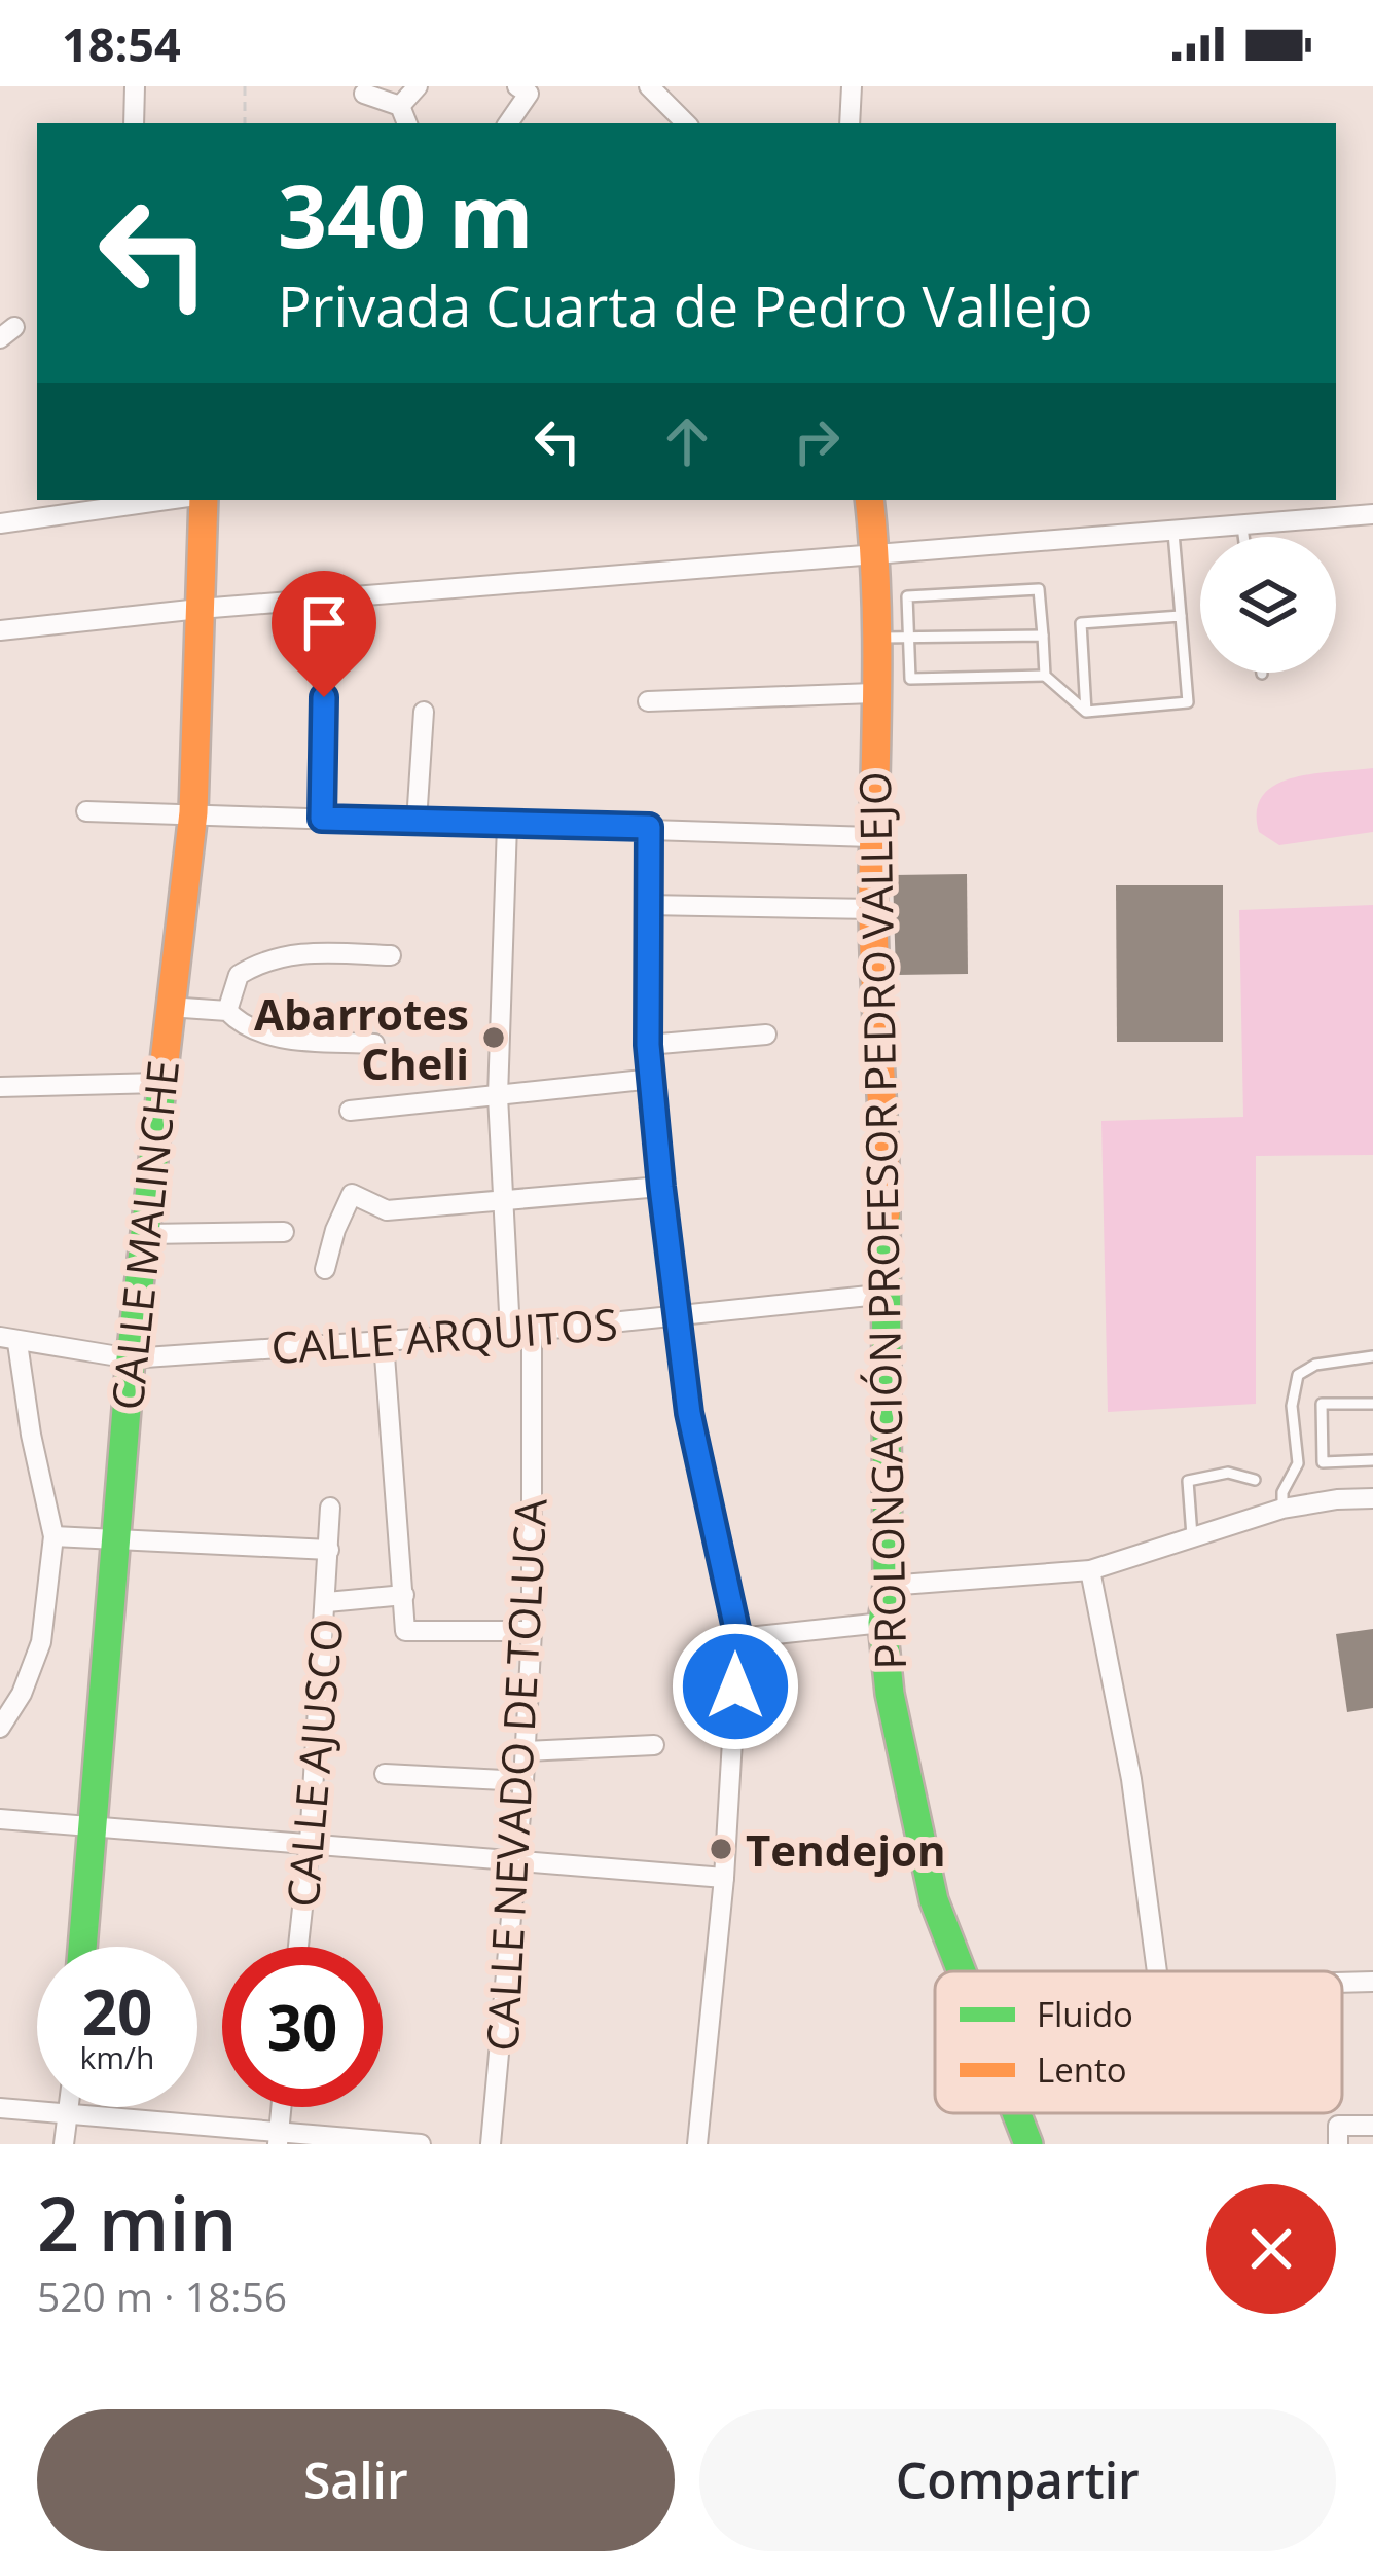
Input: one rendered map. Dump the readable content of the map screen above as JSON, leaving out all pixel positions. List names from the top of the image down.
{
  "streets": {
    "street": [
      "PROLONGACIÓN PROFESOR PEDRO VALLEJO",
      "CALLE MALINCHE",
      "CALLE ARQUITOS",
      "CALLE AJUSCO",
      "CALLE NEVADO DE TOLUCA"
    ]
  },
  "crossings": [
    ["PROLONGACIÓN PROFESOR PEDRO VALLEJO", "CALLE ARQUITOS"],
    ["CALLE MALINCHE", "CALLE ARQUITOS"],
    ["CALLE ARQUITOS", "CALLE NEVADO DE TOLUCA"]
  ],
  "places": ["Abarrotes Cheli", "Tendejon"],
  "legend": ["Fluido", "Lento"],
  "page": {
    "status": "18:54",
    "turn": ["340 m", "Privada Cuarta de Pedro Vallejo"],
    "speed": "20 km/h",
    "limit": "30",
    "heading": ["2 min", "520 m · 18:56"],
    "buttons": ["Salir", "Compartir"]
  }
}
